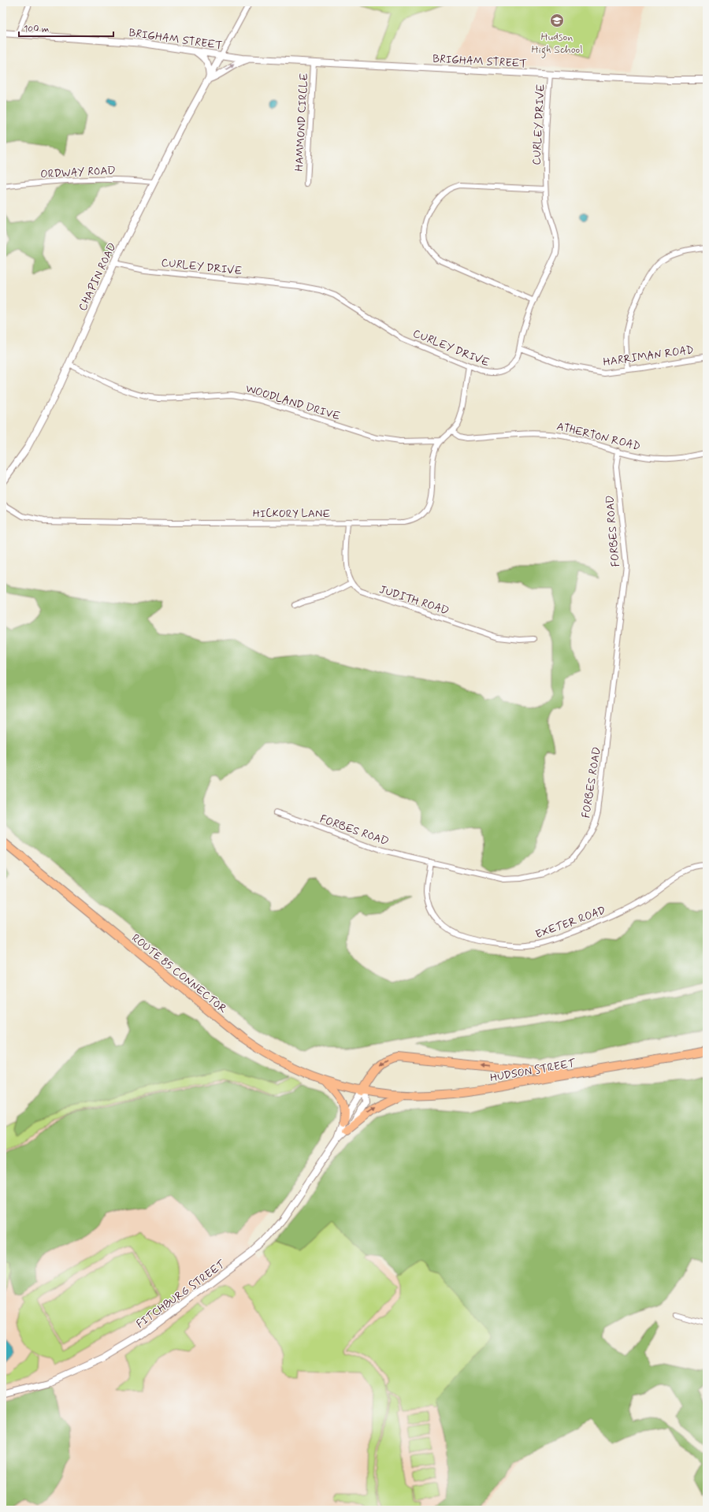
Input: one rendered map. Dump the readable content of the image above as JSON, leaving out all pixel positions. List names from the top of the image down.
{
  "streets": {
    "main road": ["ROUTE 85 CONNECTOR", "HUDSON STREET"],
    "street": [
      "BRIGHAM STREET",
      "HAMMOND CIRCLE",
      "CURLEY DRIVE",
      "ORDWAY ROAD",
      "CHAPIN ROAD",
      "HARRIMAN ROAD",
      "WOODLAND DRIVE",
      "ATHERTON ROAD",
      "HICKORY LANE",
      "FORBES ROAD",
      "JUDITH ROAD",
      "EXETER ROAD",
      "FITCHBURG STREET"
    ]
  },
  "crossings": [
    ["BRIGHAM STREET", "HAMMOND CIRCLE"],
    ["BRIGHAM STREET", "CURLEY DRIVE"],
    ["BRIGHAM STREET", "CHAPIN ROAD"],
    ["CURLEY DRIVE", "CHAPIN ROAD"],
    ["CURLEY DRIVE", "HARRIMAN ROAD"],
    ["CURLEY DRIVE", "HICKORY LANE"],
    ["ORDWAY ROAD", "CHAPIN ROAD"],
    ["CHAPIN ROAD", "WOODLAND DRIVE"],
    ["WOODLAND DRIVE", "HICKORY LANE"],
    ["ATHERTON ROAD", "HICKORY LANE"],
    ["ATHERTON ROAD", "FORBES ROAD"],
    ["FORBES ROAD", "EXETER ROAD"],
    ["ROUTE 85 CONNECTOR", "HUDSON STREET"]
  ],
  "places": {
    "school or university": ["Hudson High School"]
  },
  "scale_bar": "100 m"
}
